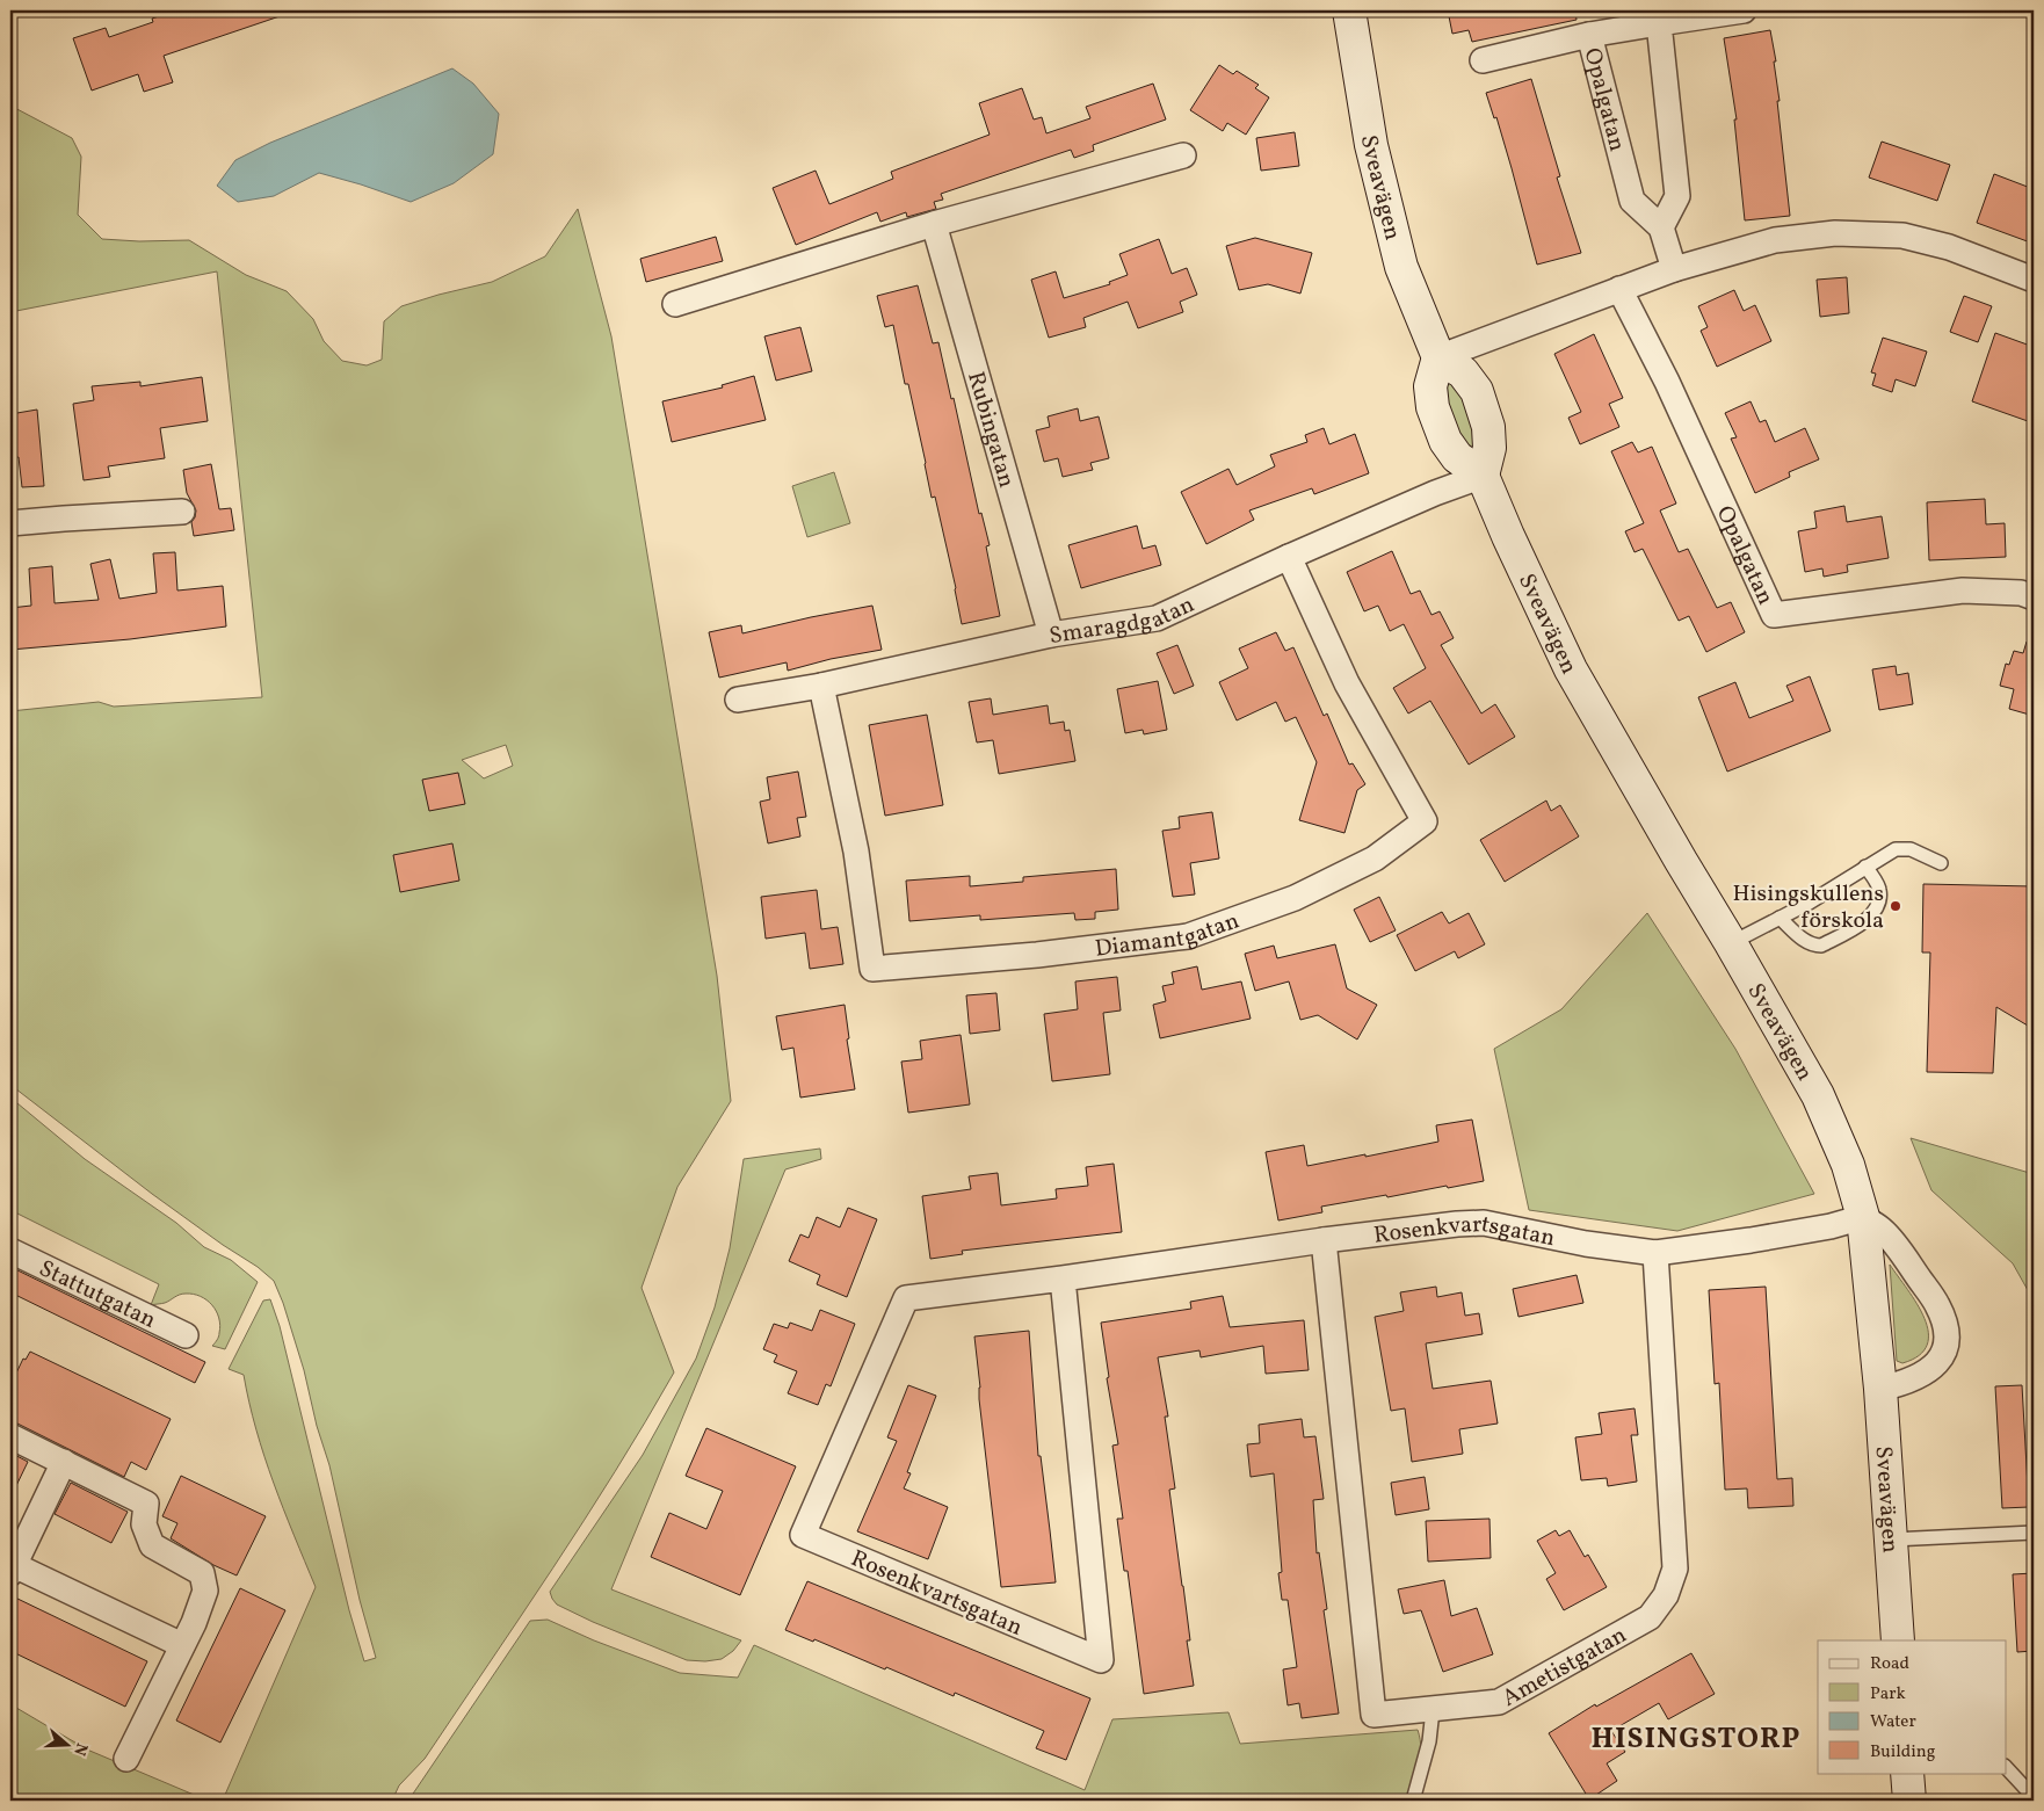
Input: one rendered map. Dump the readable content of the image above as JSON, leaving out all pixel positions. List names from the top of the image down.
{
  "streets": {
    "street": [
      "Opalgatan",
      "Sveavägen",
      "Rubingatan",
      "Smaragdgatan",
      "Diamantgatan",
      "Rosenkvartsgatan",
      "Stattutgatan",
      "Ametistgatan"
    ]
  },
  "crossings": [
    ["Sveavägen", "Smaragdgatan"],
    ["Sveavägen", "Rosenkvartsgatan"],
    ["Rubingatan", "Smaragdgatan"],
    ["Smaragdgatan", "Diamantgatan"],
    ["Rosenkvartsgatan", "Ametistgatan"]
  ],
  "districts": ["HISINGSTORP"],
  "places": ["Hisingskullens förskola"],
  "legend": [
    "Road",
    "Park",
    "Water",
    "Building"
  ],
  "north": "right"
}
